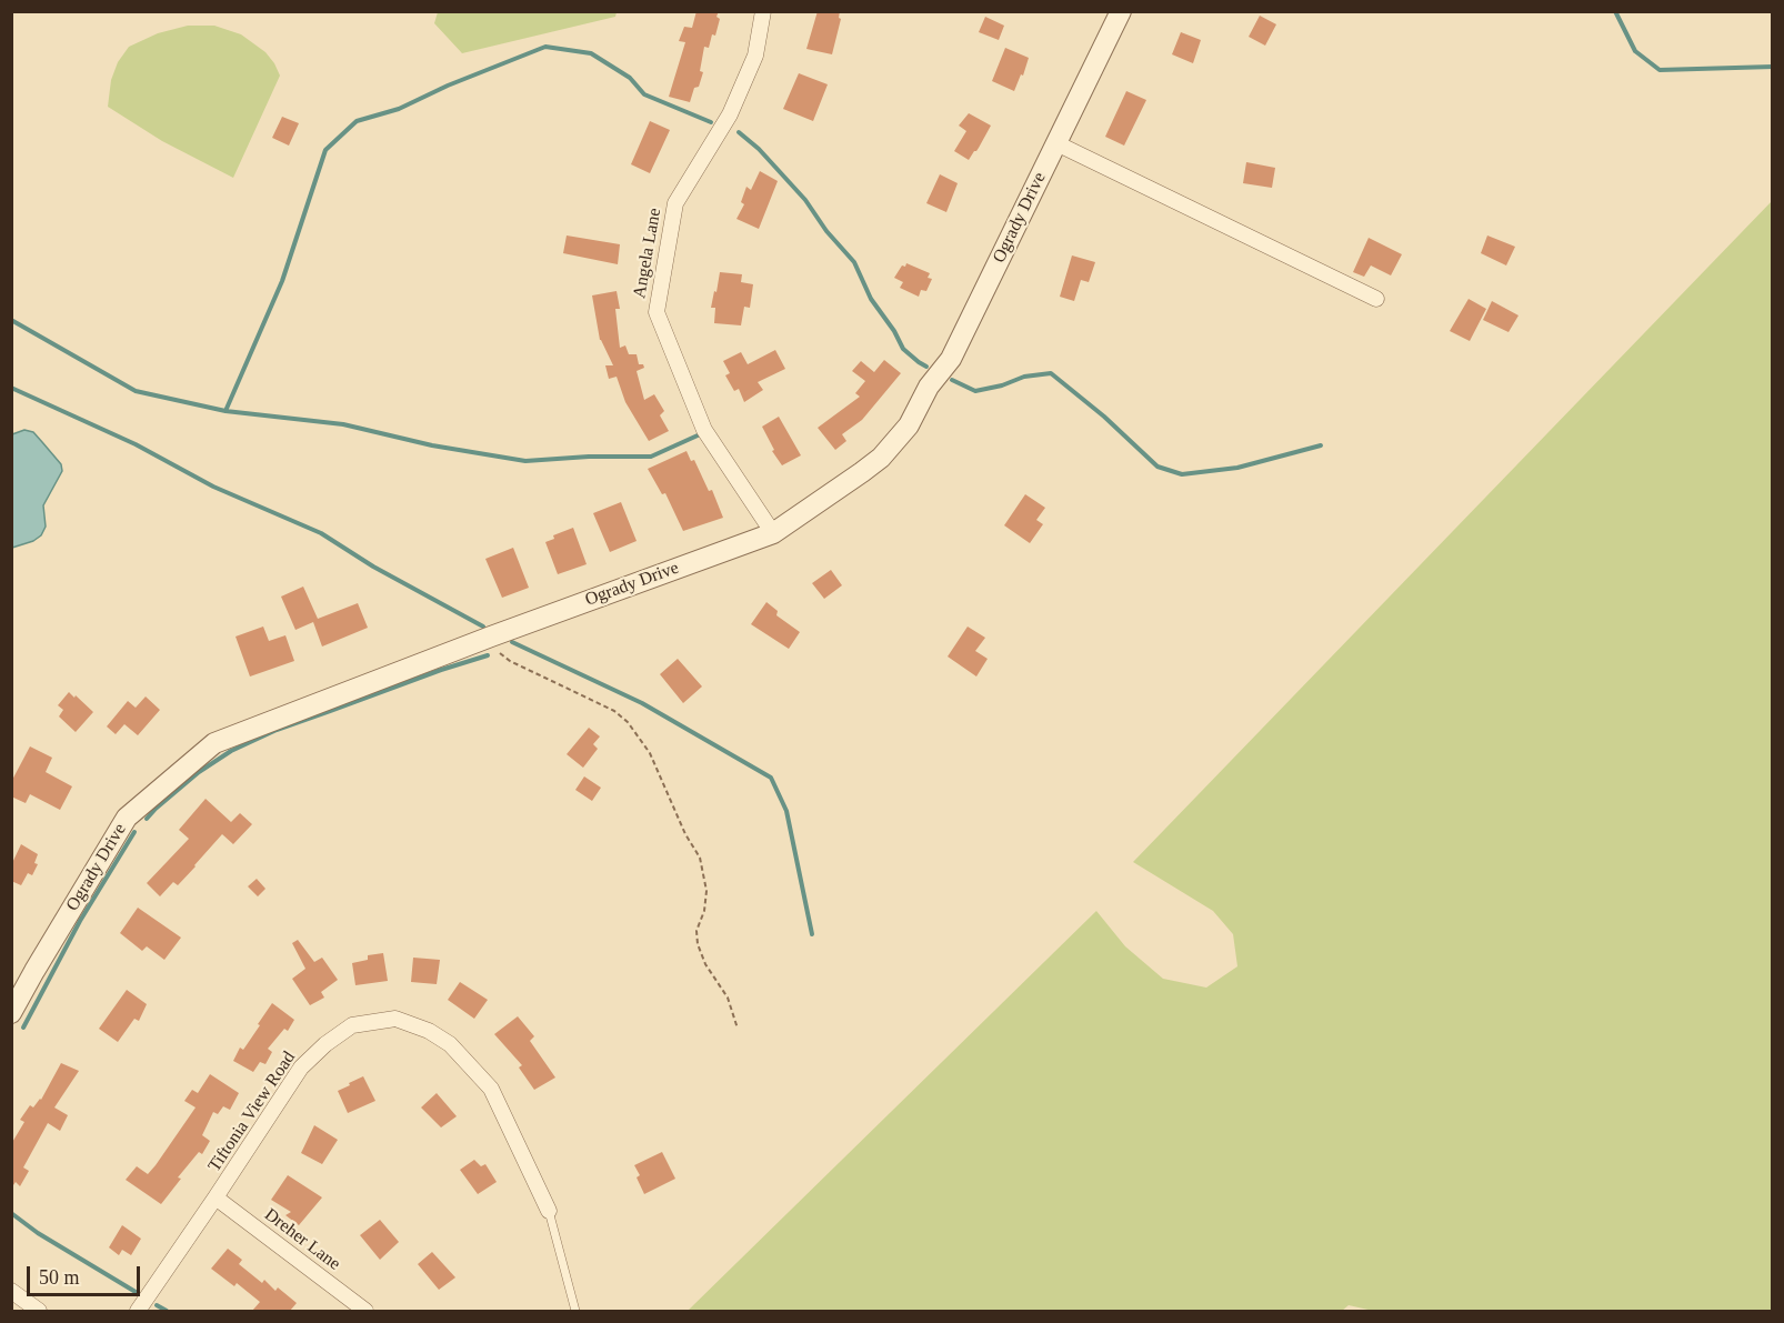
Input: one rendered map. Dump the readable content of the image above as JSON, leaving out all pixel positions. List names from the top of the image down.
{
  "streets": {
    "street": [
      "Ogrady Drive",
      "Angela Lane",
      "Tiftonia View Road",
      "Dreher Lane"
    ]
  },
  "crossings": [
    ["Ogrady Drive", "Angela Lane"],
    ["Tiftonia View Road", "Dreher Lane"]
  ],
  "scale_bar": "50 m"
}
